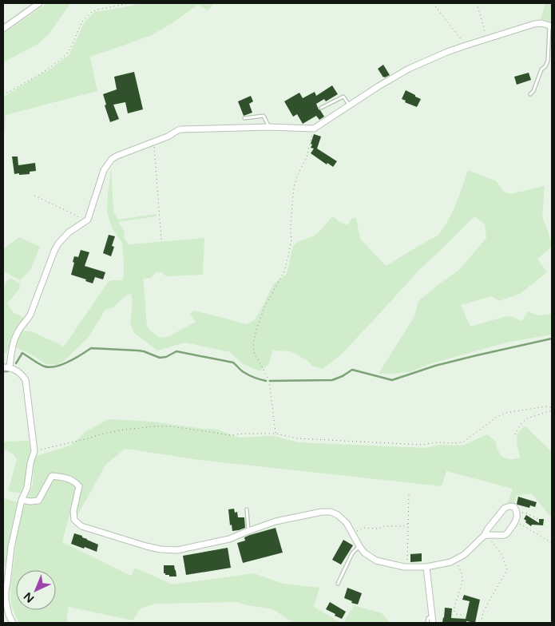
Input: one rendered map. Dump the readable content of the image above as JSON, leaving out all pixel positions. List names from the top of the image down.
{
  "north": "bottom left"
}
